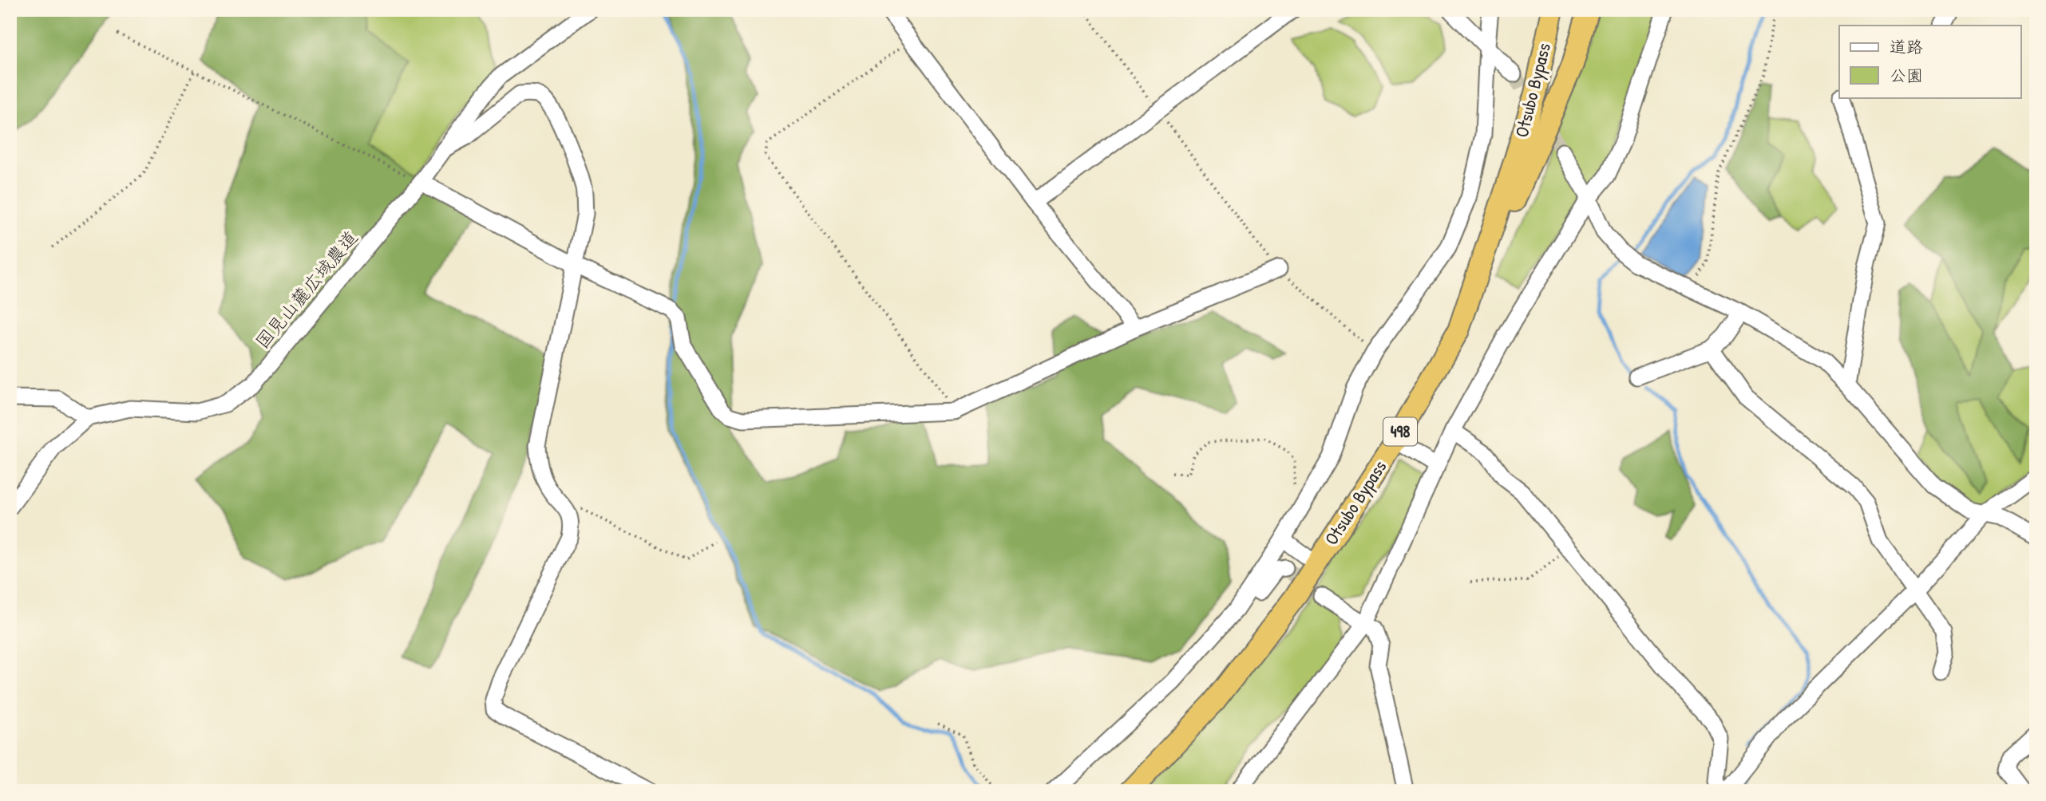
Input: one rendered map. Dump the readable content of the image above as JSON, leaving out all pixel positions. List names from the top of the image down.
{
  "streets": {
    "highway": ["Otsubo Bypass", "498"],
    "street": ["国見山麓広域農道"]
  },
  "legend": ["道路", "公園"]
}
